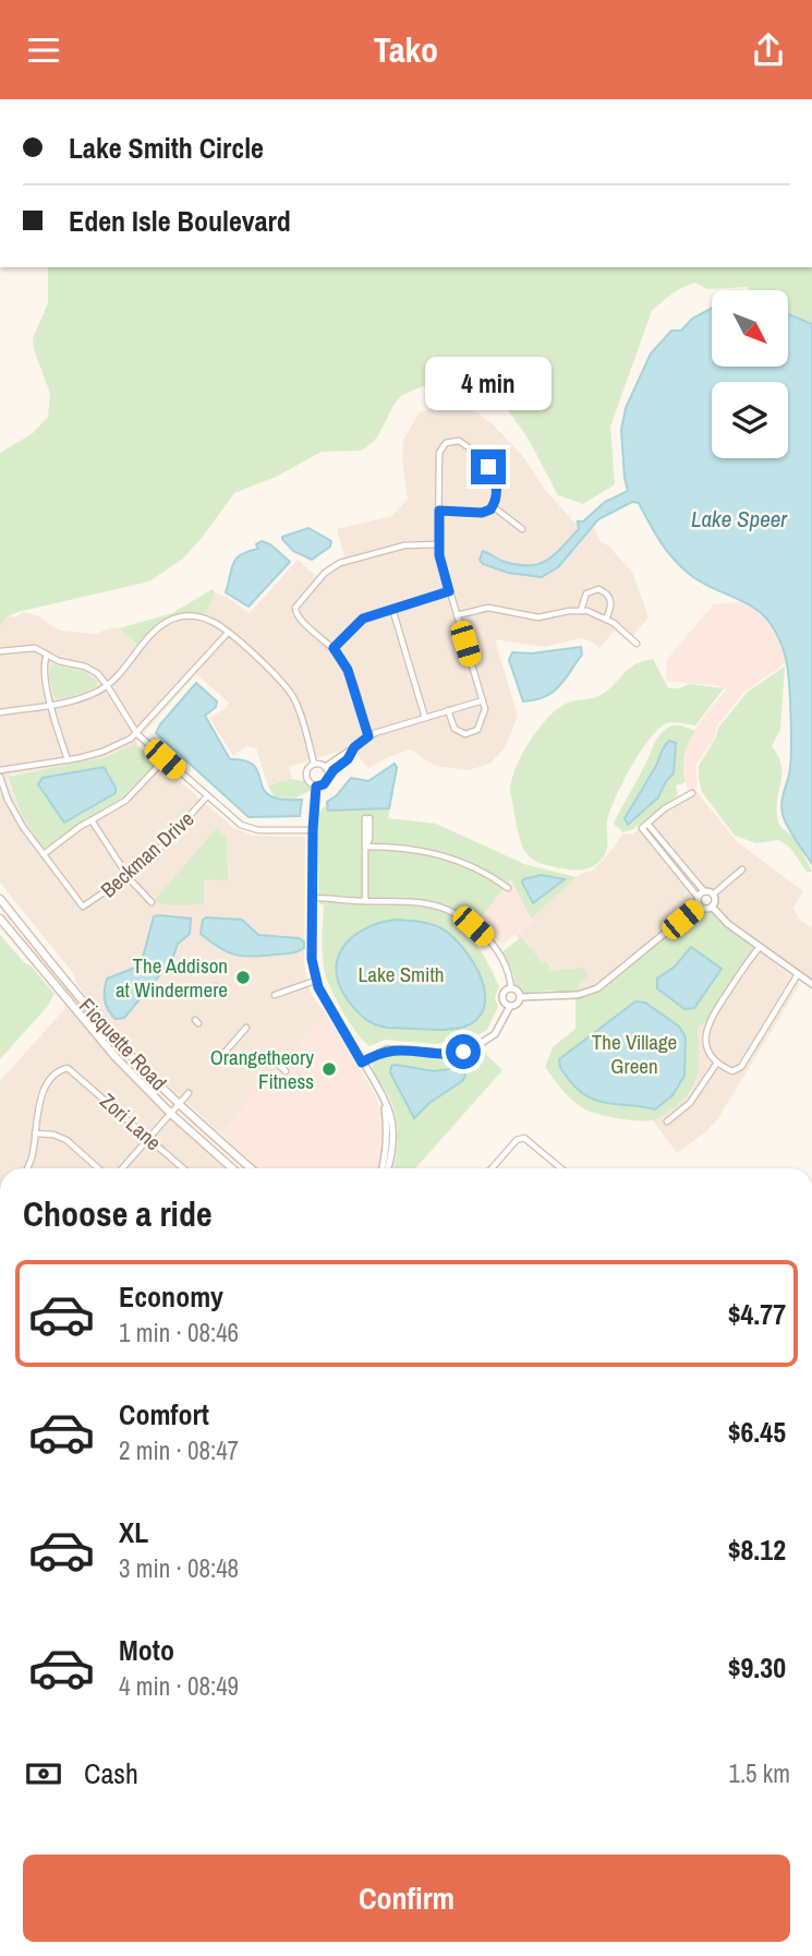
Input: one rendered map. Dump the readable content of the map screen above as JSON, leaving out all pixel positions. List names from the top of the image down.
{
  "streets": {
    "main road": ["Ficquette Road"],
    "street": ["Beckman Drive", "Zori Lane"]
  },
  "water": ["Lake Speer"],
  "parks": ["Lake Smith", "The Village Green"],
  "places": ["The Addison at Windermere", "Orangetheory Fitness"],
  "north": "bottom right",
  "page": {
    "header": "Tako",
    "banner": ["Lake Smith Circle", "Eden Isle Boulevard"],
    "bubble": "4 min",
    "heading": "Choose a ride",
    "list": [
      {
        "name": "Economy",
        "note": "1 min · 08:46",
        "value": "$4.77"
      },
      {
        "name": "Comfort",
        "note": "2 min · 08:47",
        "value": "$6.45"
      },
      {
        "name": "XL",
        "note": "3 min · 08:48",
        "value": "$8.12"
      },
      {
        "name": "Moto",
        "note": "4 min · 08:49",
        "value": "$9.30"
      }
    ],
    "pay": ["Cash", "1.5 km"],
    "buttons": "Confirm"
  }
}
